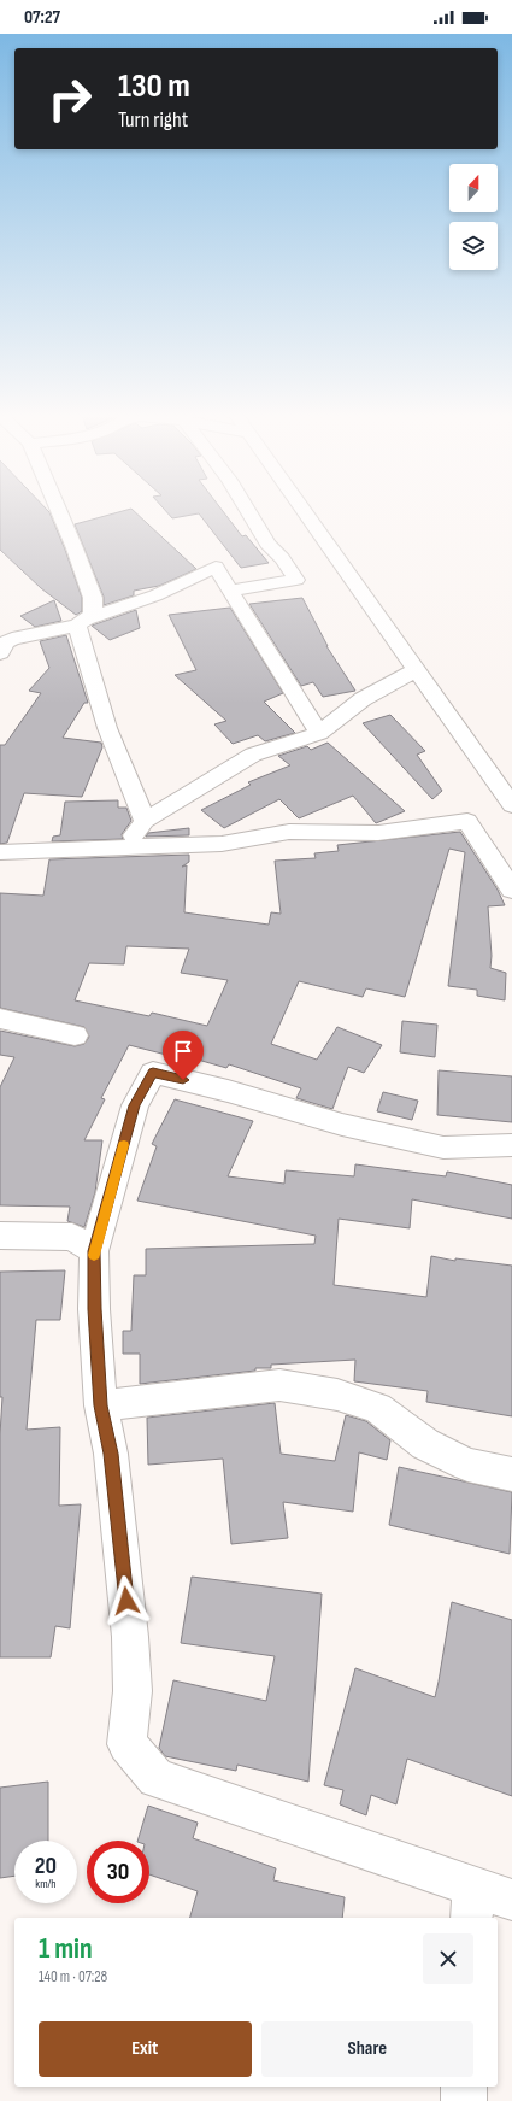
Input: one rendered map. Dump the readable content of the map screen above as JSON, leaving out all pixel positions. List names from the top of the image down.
{
  "north": "top",
  "page": {
    "status": "07:27",
    "turn": ["130 m", "Turn right"],
    "speed": "20 km/h",
    "limit": "30",
    "heading": ["1 min", "140 m · 07:28"],
    "buttons": ["Exit", "Share"]
  }
}
